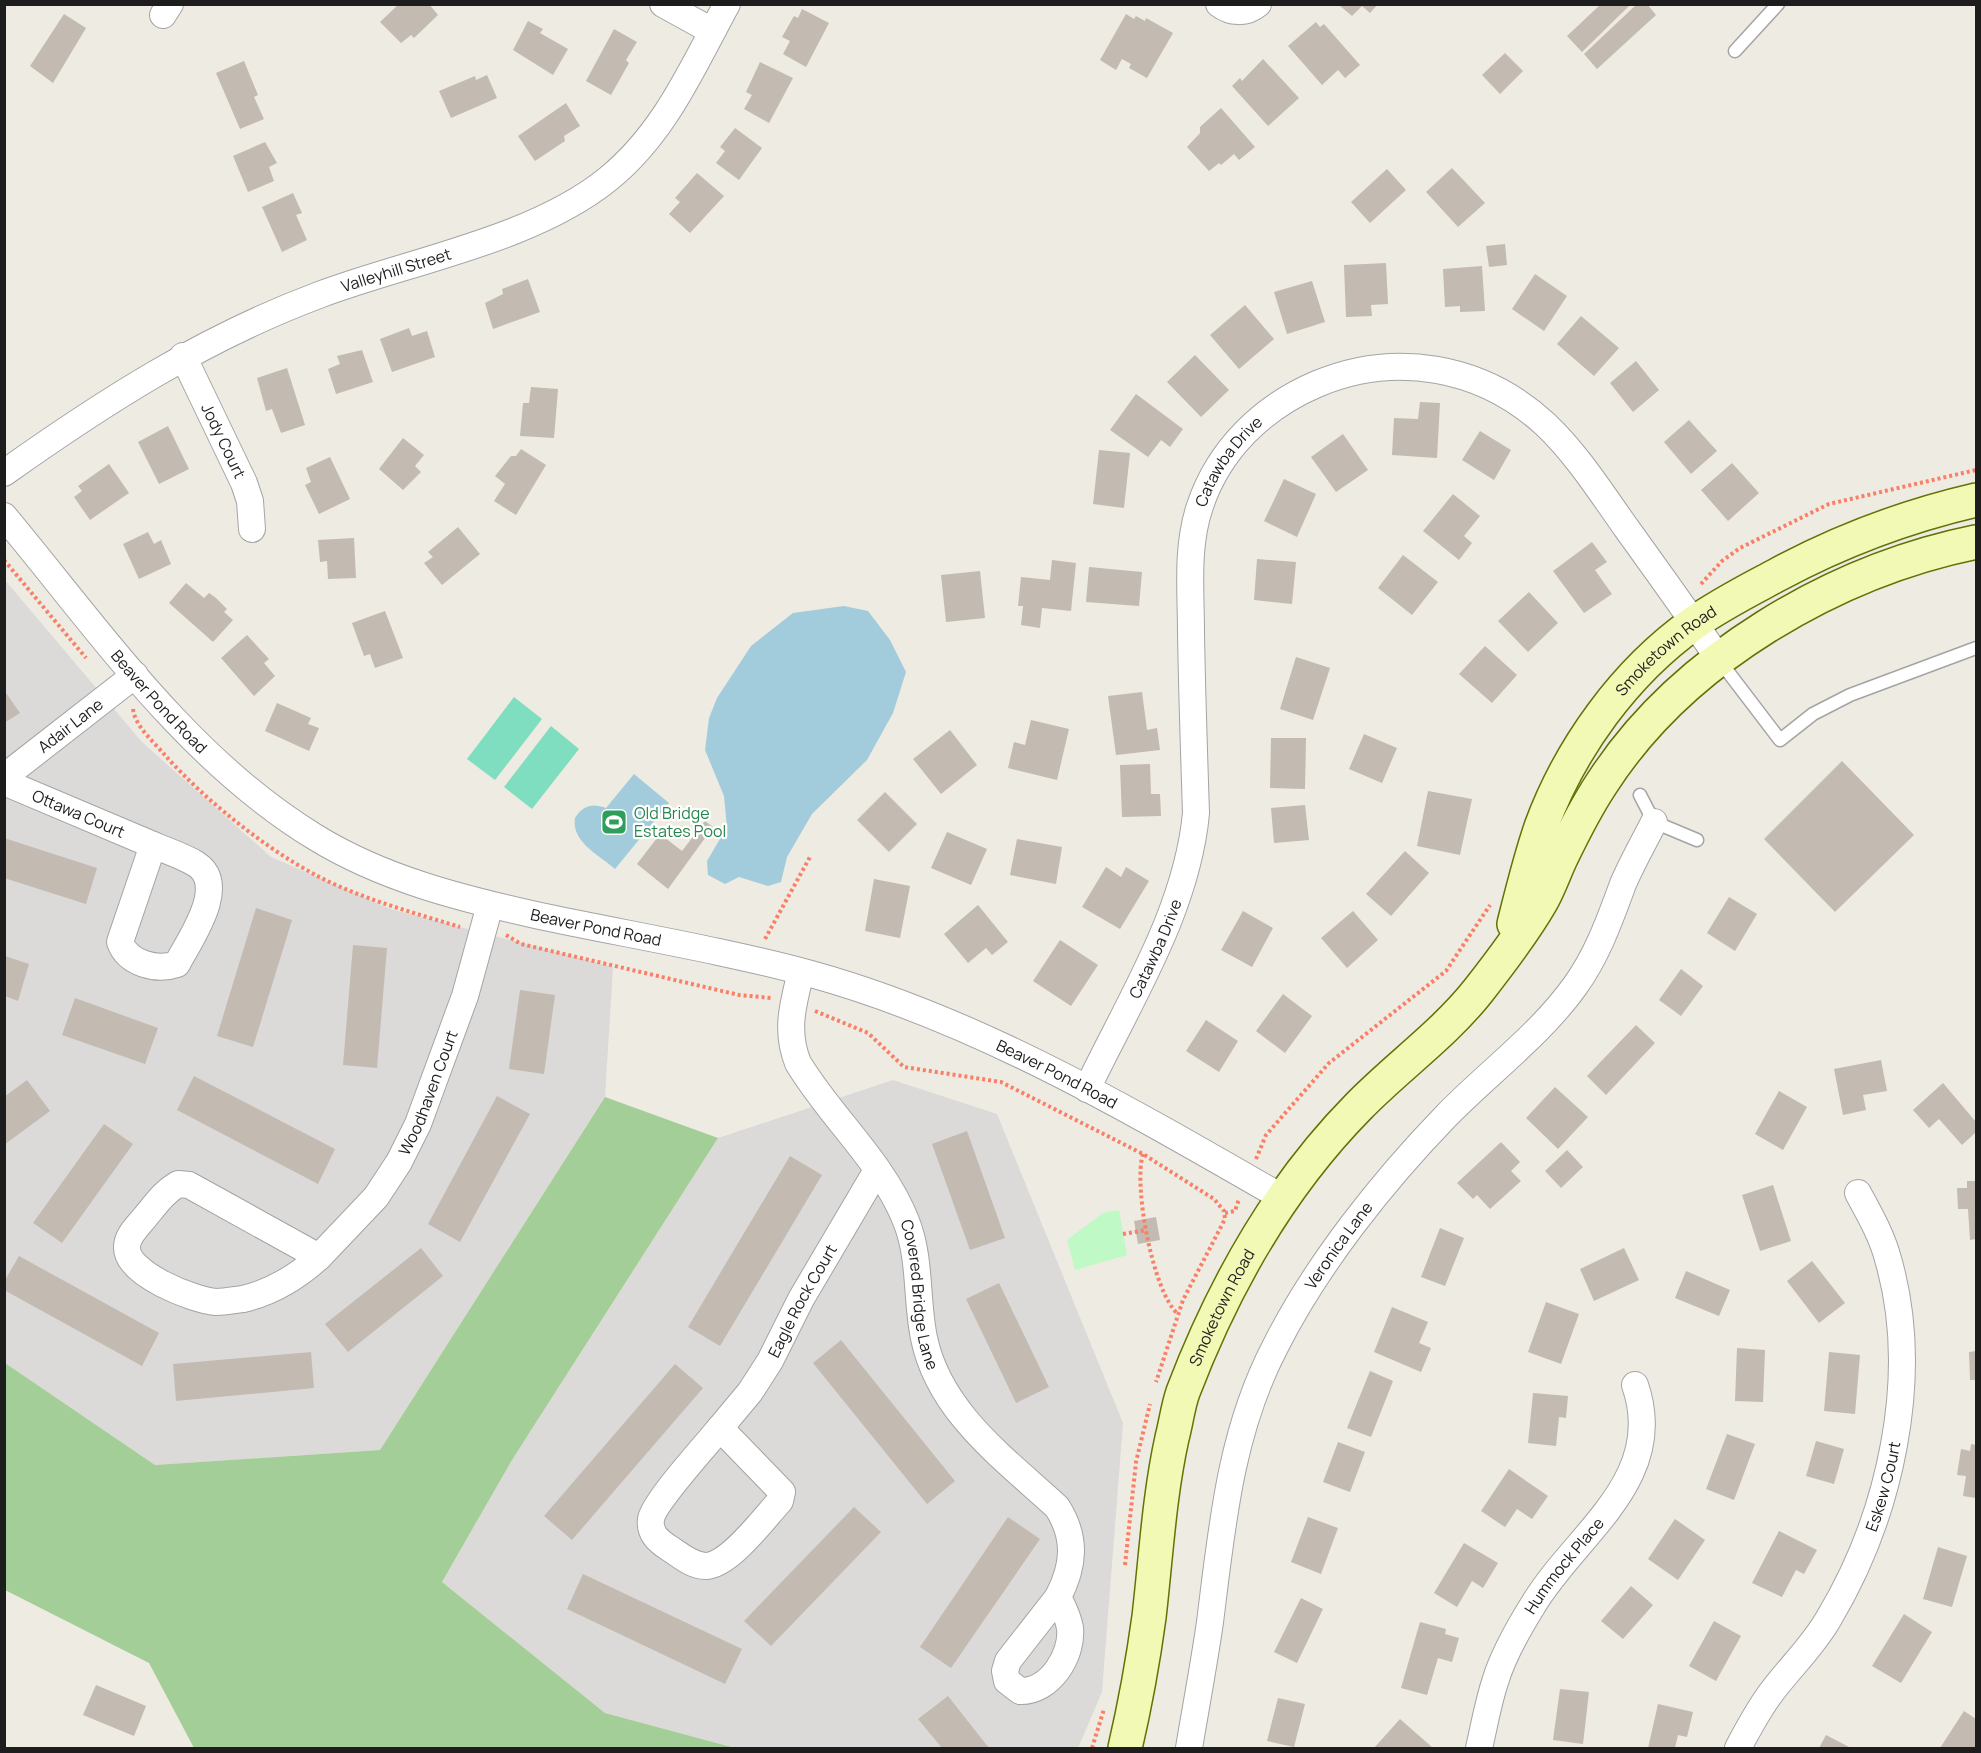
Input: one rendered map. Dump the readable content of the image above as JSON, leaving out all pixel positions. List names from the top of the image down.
{
  "streets": {
    "main road": ["Smoketown Road"],
    "street": [
      "Valleyhill Street",
      "Jody Court",
      "Catawba Drive",
      "Beaver Pond Road",
      "Adair Lane",
      "Ottawa Court",
      "Woodhaven Court",
      "Veronica Lane",
      "Covered Bridge Lane",
      "Eagle Rock Court",
      "Eskew Court",
      "Hummock Place"
    ]
  },
  "crossings": [
    ["Valleyhill Street", "Jody Court"],
    ["Catawba Drive", "Smoketown Road"],
    ["Catawba Drive", "Beaver Pond Road"],
    ["Smoketown Road", "Beaver Pond Road"],
    ["Beaver Pond Road", "Adair Lane"],
    ["Beaver Pond Road", "Woodhaven Court"],
    ["Beaver Pond Road", "Covered Bridge Lane"],
    ["Adair Lane", "Ottawa Court"],
    ["Covered Bridge Lane", "Eagle Rock Court"]
  ],
  "places": {
    "sports": ["Old Bridge Estates Pool"]
  }
}
